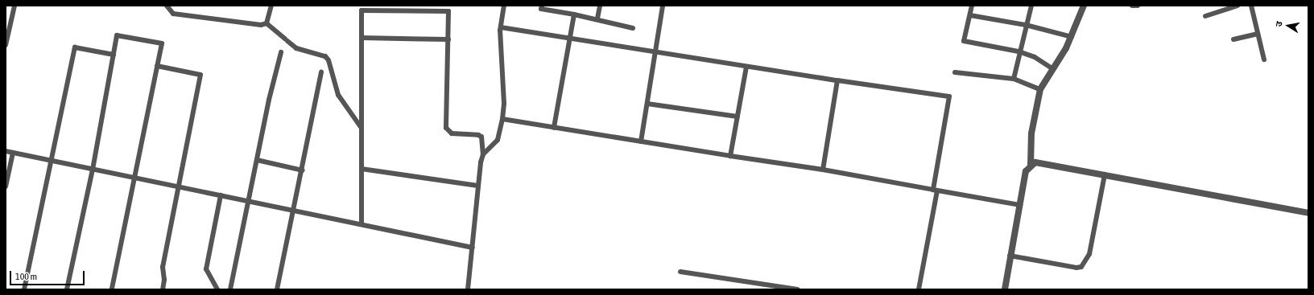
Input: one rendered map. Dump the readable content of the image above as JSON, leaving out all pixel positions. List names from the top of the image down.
{
  "scale_bar": "100 m",
  "north": "left"
}
